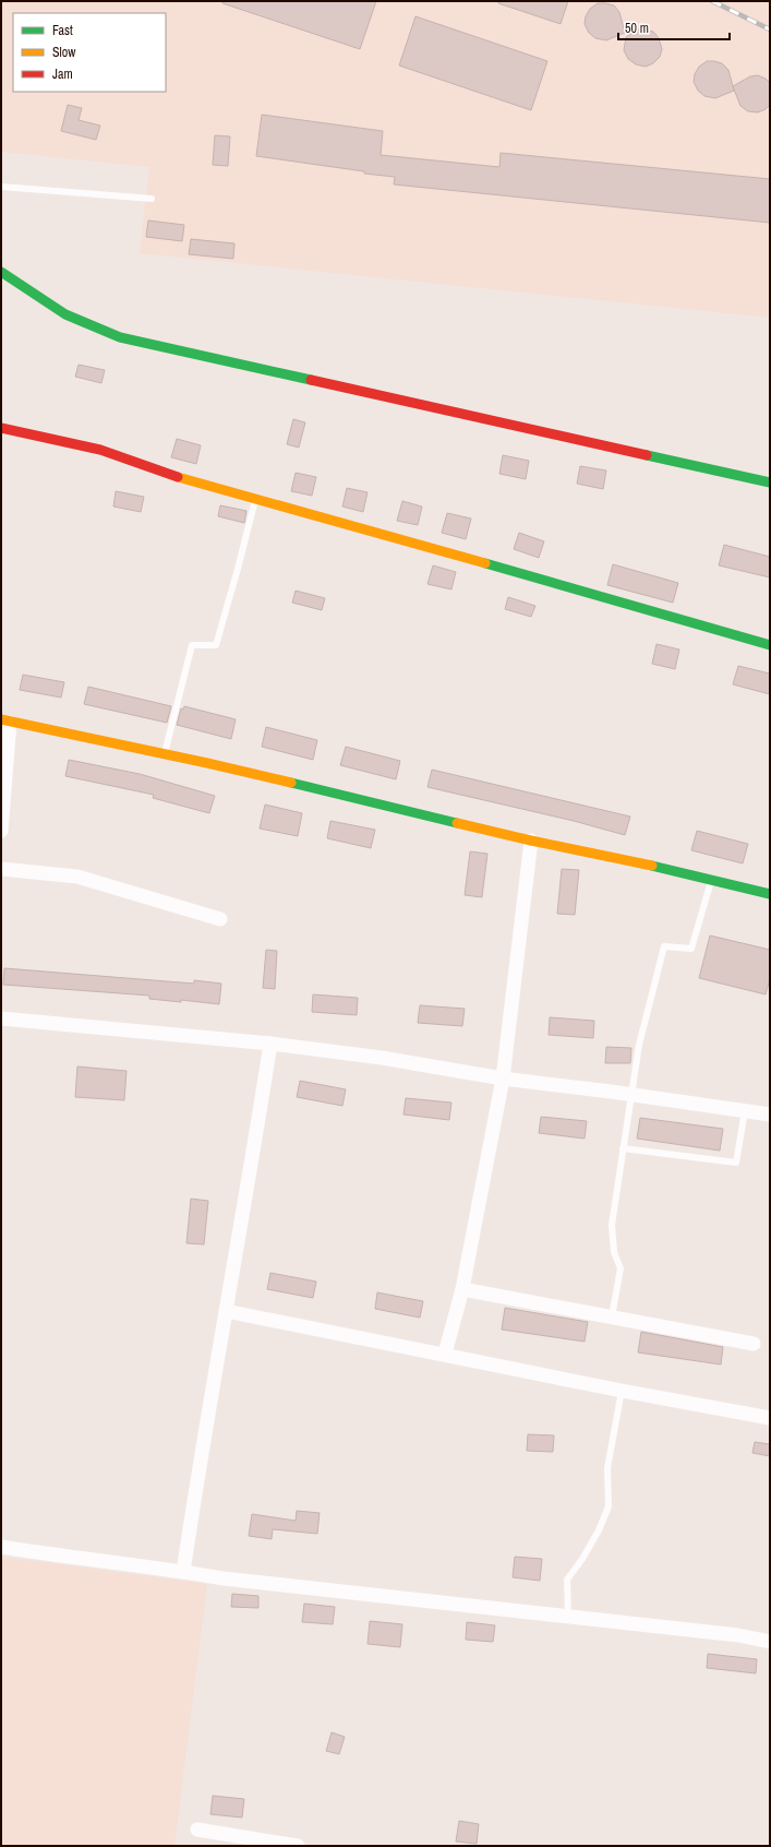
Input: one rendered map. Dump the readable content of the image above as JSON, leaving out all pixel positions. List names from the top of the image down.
{
  "legend": ["Fast", "Slow", "Jam"],
  "scale_bar": "50 m"
}
